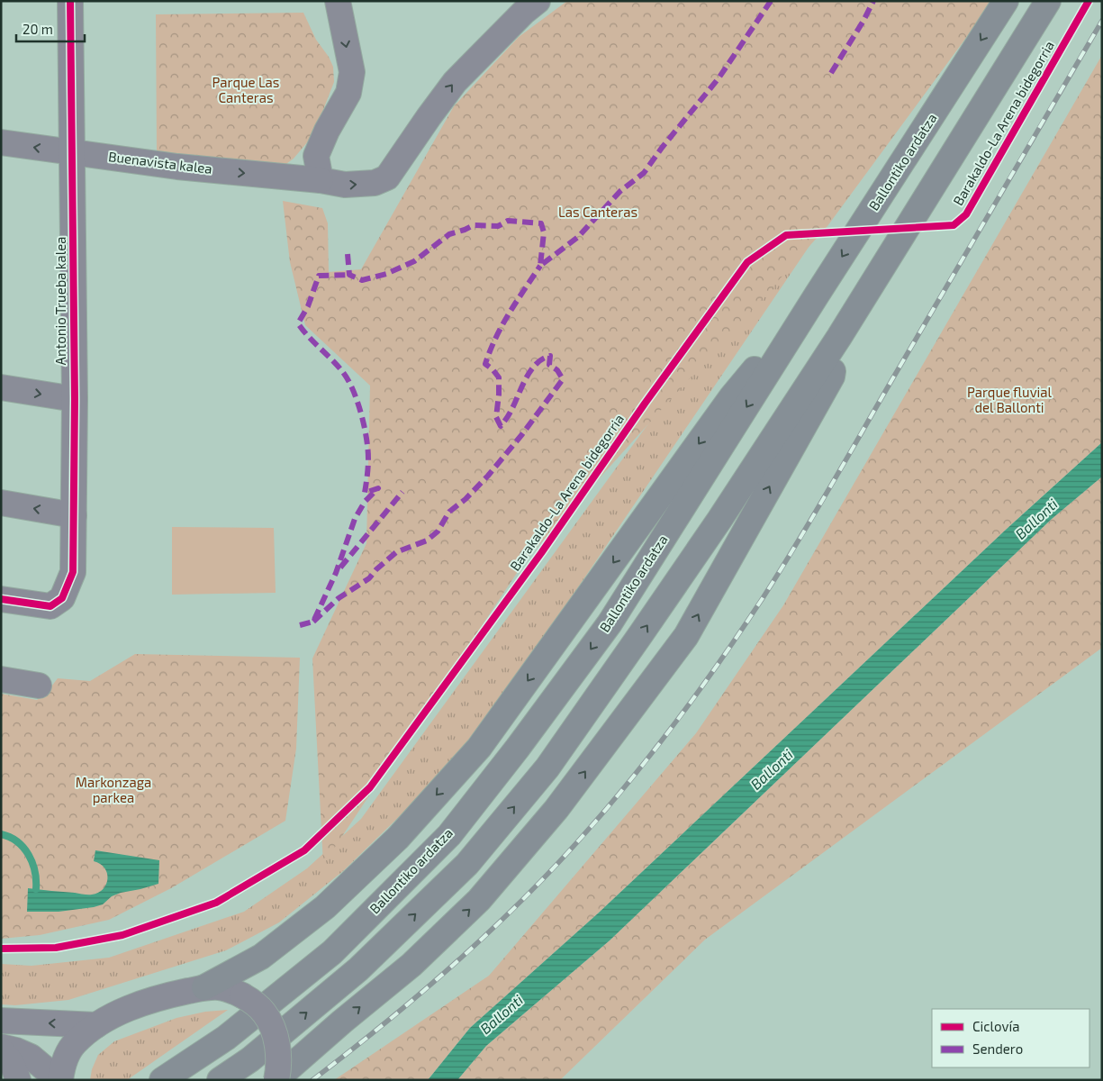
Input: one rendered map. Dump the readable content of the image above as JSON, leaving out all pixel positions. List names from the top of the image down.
{
  "streets": {
    "main road": ["Ballontiko ardatza"],
    "street": ["Buenavista kalea", "Antonio Trueba kalea"],
    "cycle path": ["Barakaldo-La Arena bidegorria"]
  },
  "crossings": [
    ["Buenavista kalea", "Antonio Trueba kalea"]
  ],
  "water": ["Ballonti"],
  "parks": [
    "Parque Las Canteras",
    "Las Canteras",
    "Parque fluvial del Ballonti",
    "Markonzaga parkea"
  ],
  "legend": ["Ciclovía", "Sendero"],
  "scale_bar": "20 m"
}
